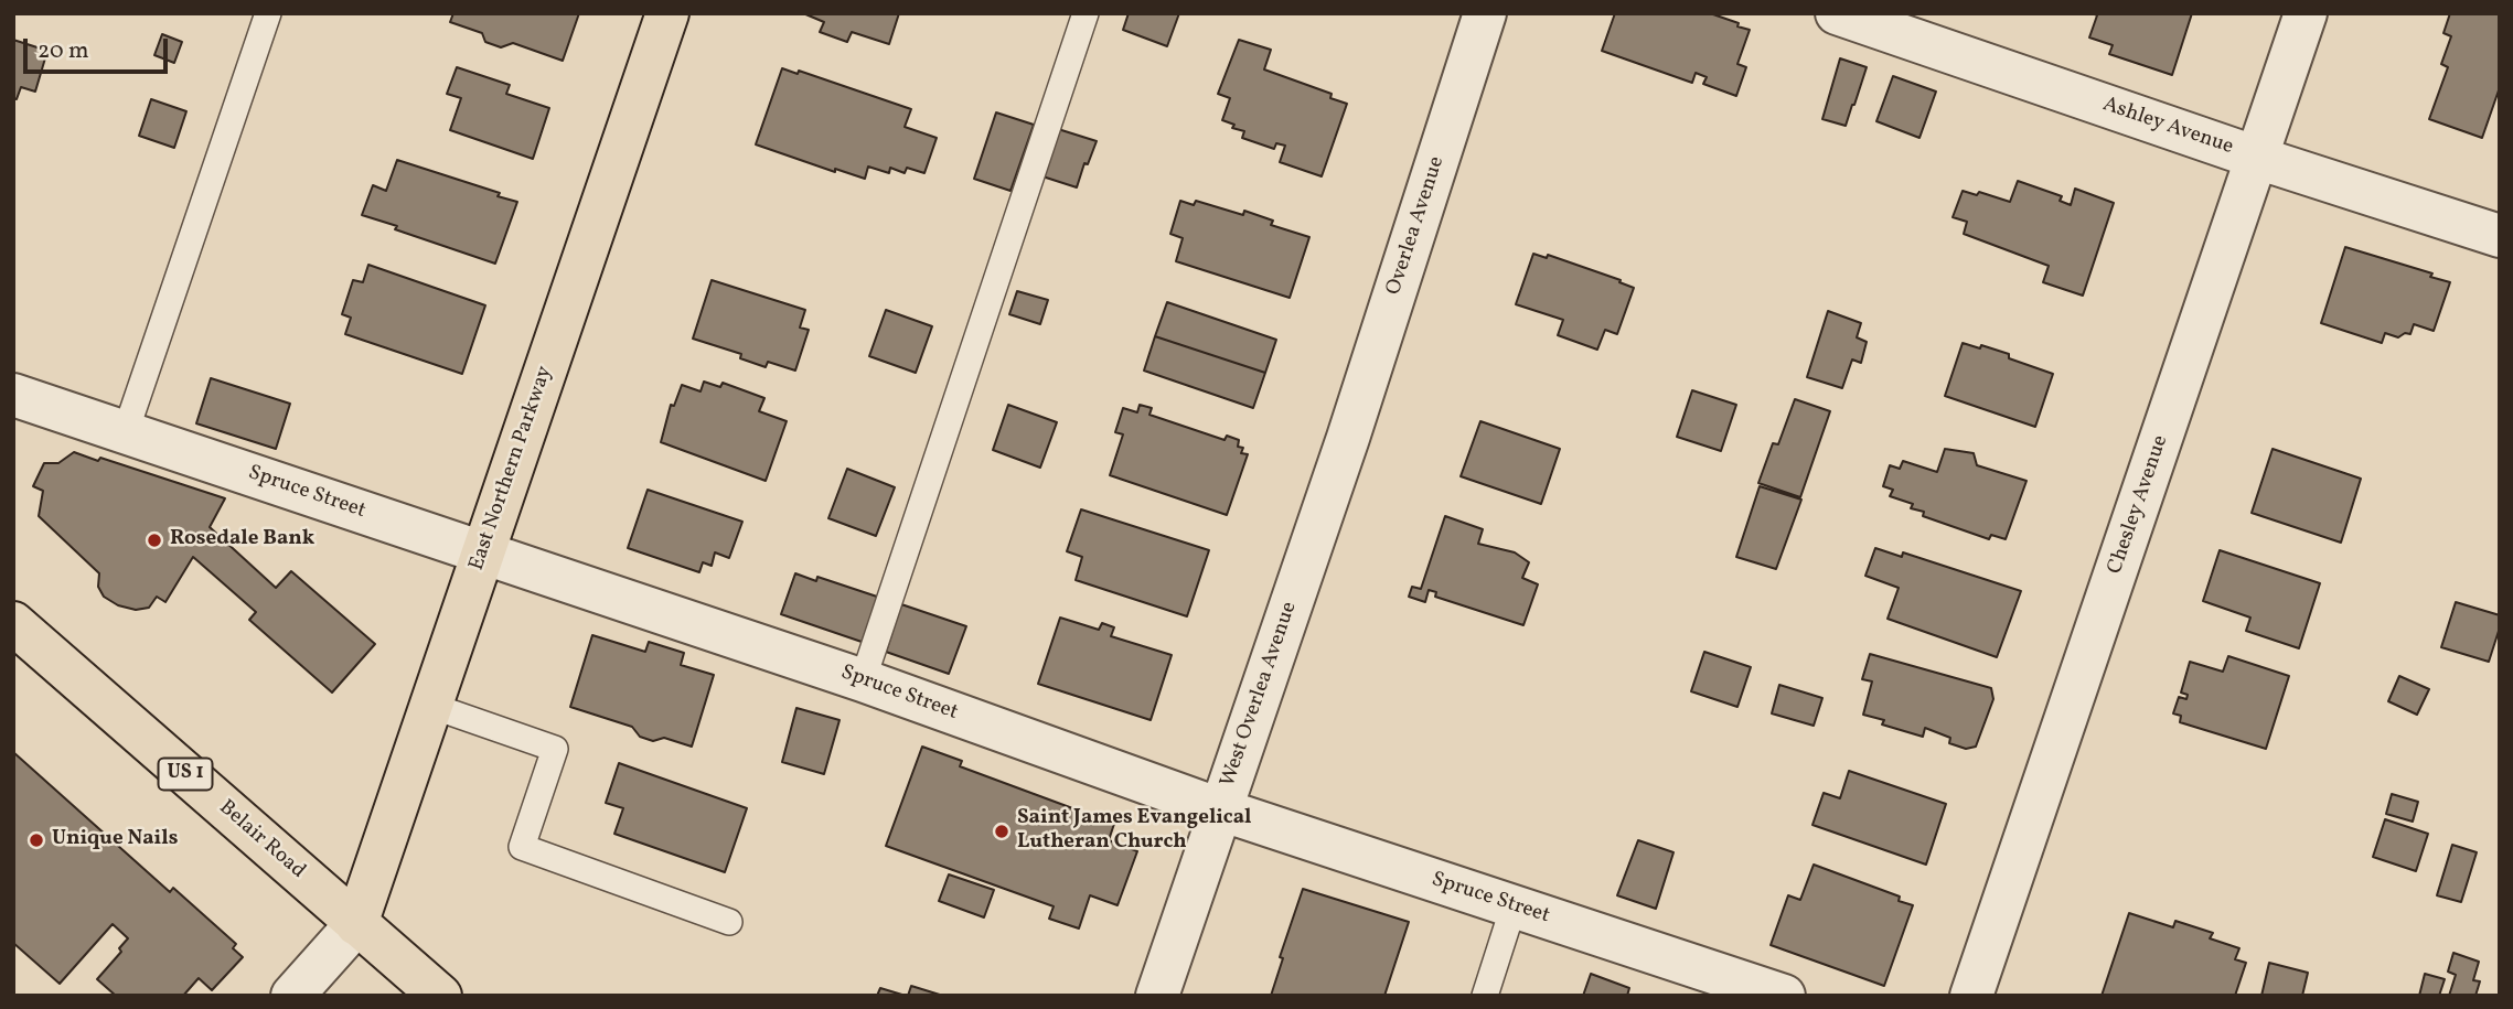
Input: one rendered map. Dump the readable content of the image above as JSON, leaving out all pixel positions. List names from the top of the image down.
{
  "streets": {
    "main road": ["East Northern Parkway", "US 1", "Belair Road"],
    "street": [
      "Ashley Avenue",
      "Overlea Avenue",
      "Spruce Street",
      "Chesley Avenue",
      "West Overlea Avenue"
    ]
  },
  "crossings": [
    ["Ashley Avenue", "Chesley Avenue"],
    ["Overlea Avenue", "West Overlea Avenue"],
    ["East Northern Parkway", "Spruce Street"],
    ["East Northern Parkway", "Belair Road"],
    ["Spruce Street", "West Overlea Avenue"]
  ],
  "places": ["Rosedale Bank", "Saint James Evangelical Lutheran Church", "Unique Nails"],
  "scale_bar": "20 m"
}
